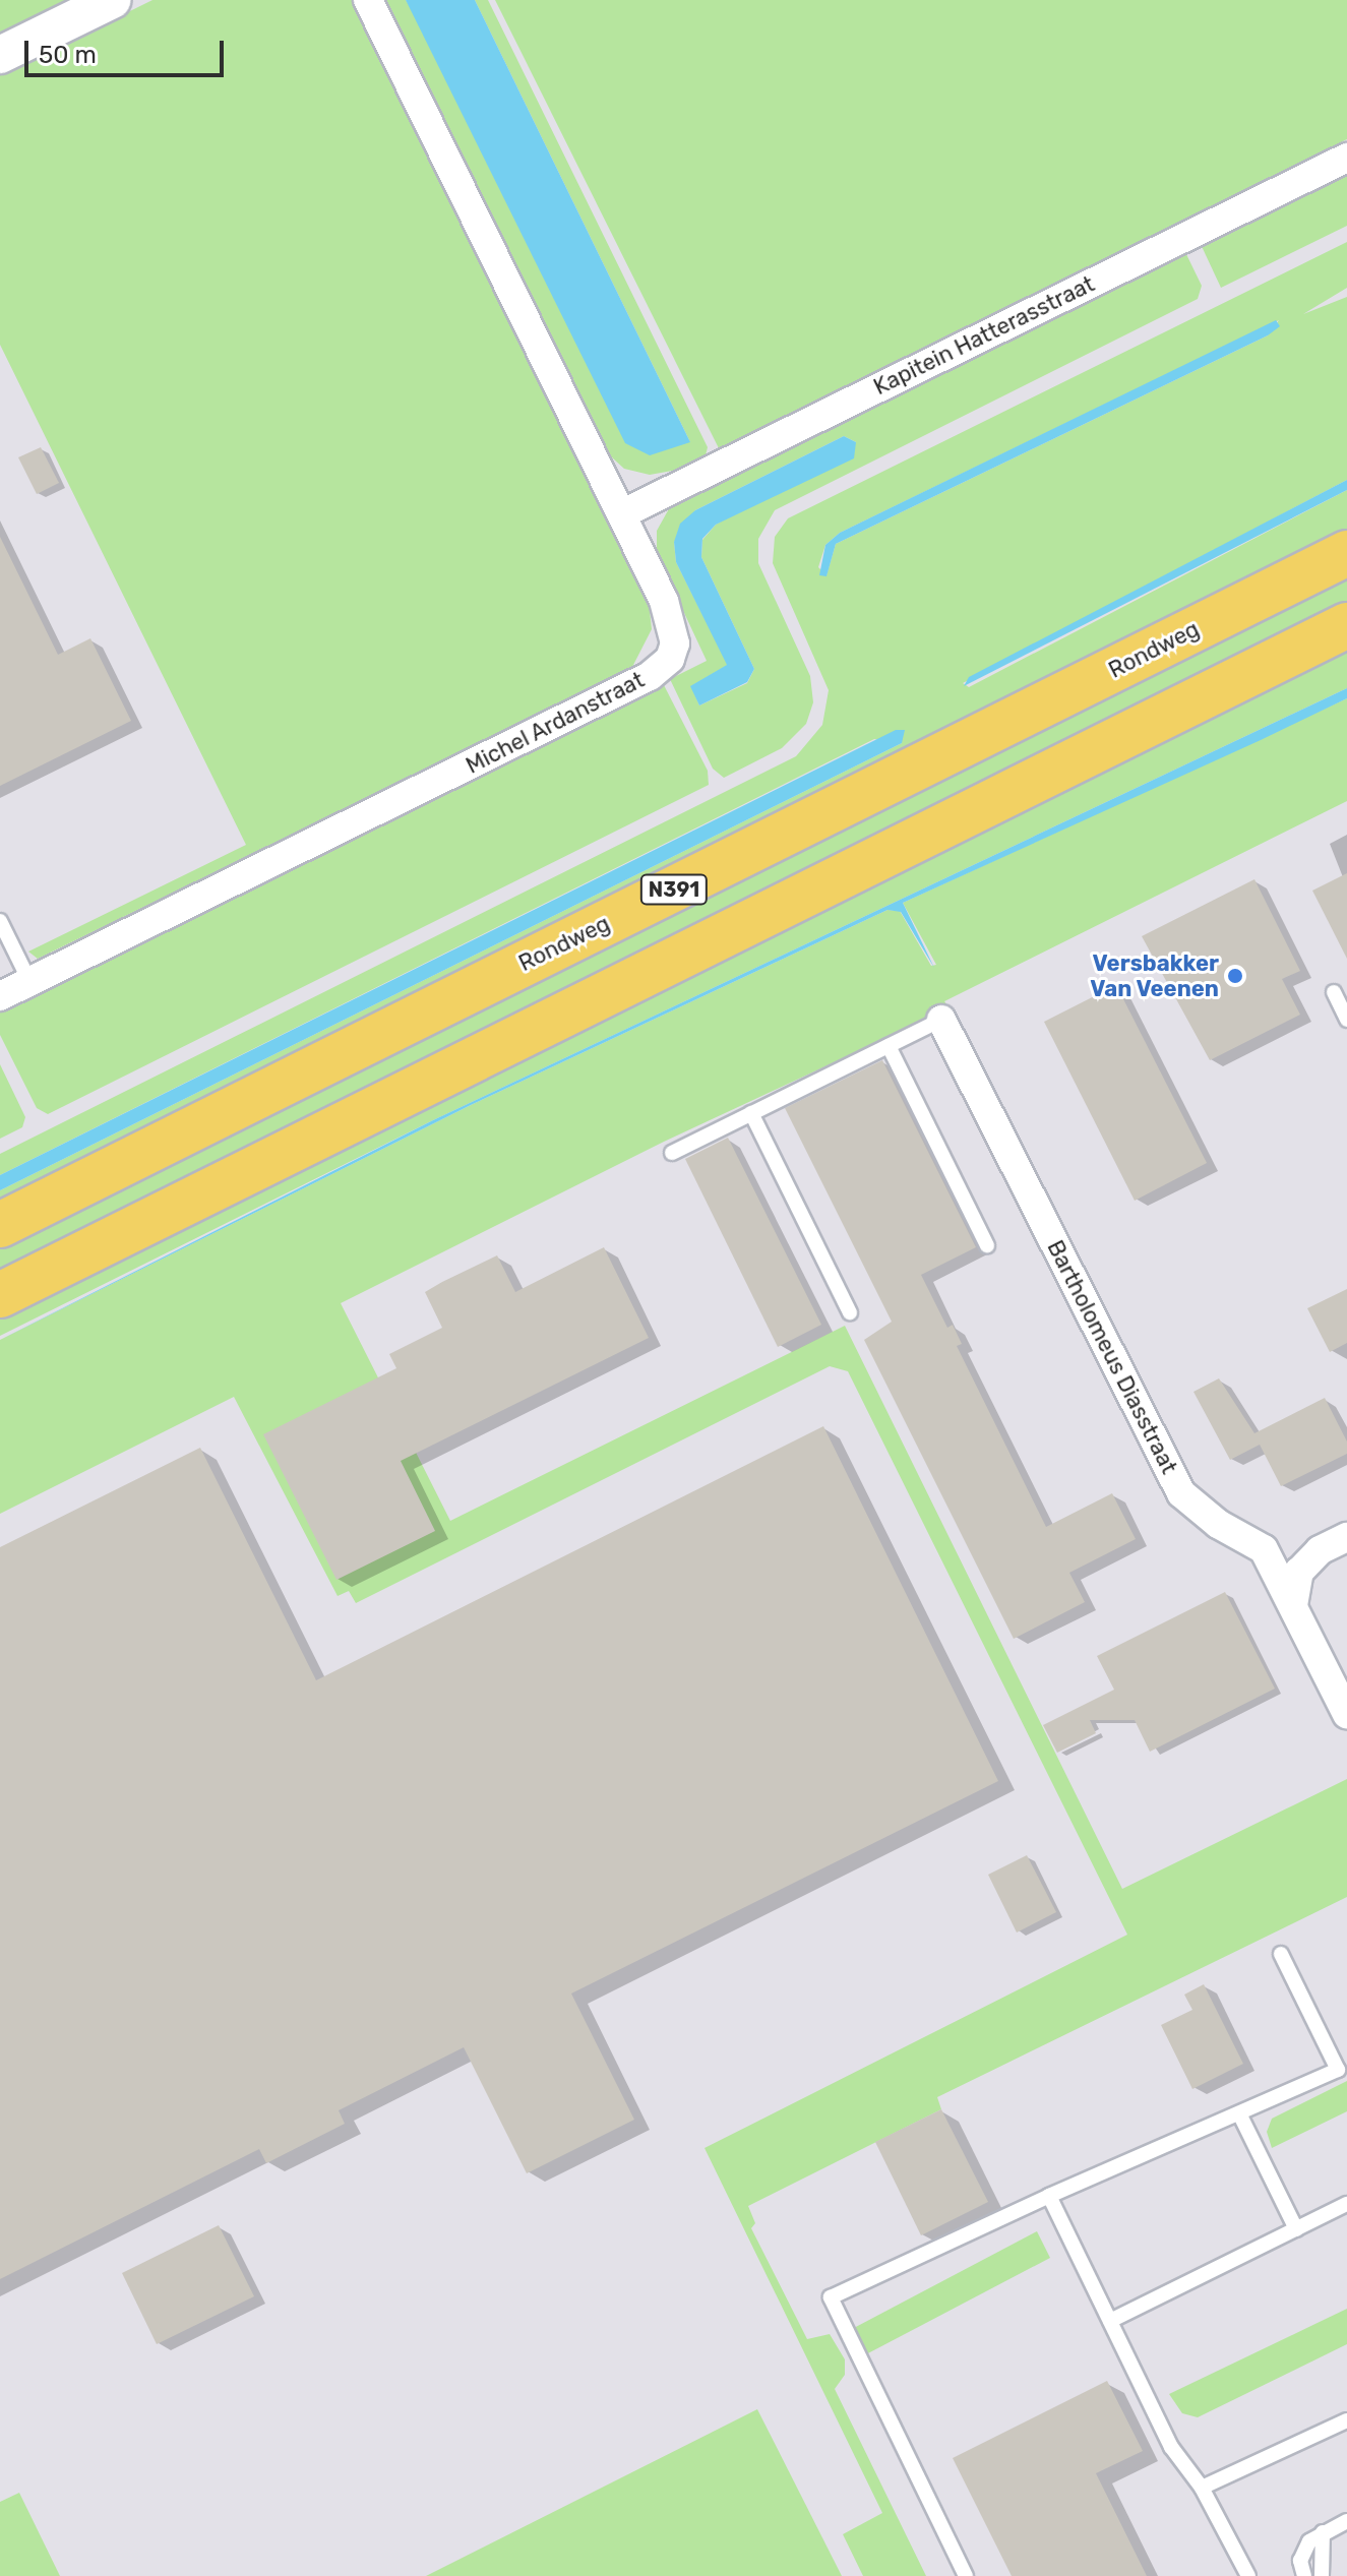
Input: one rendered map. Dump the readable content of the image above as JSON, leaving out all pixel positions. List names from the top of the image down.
{
  "streets": {
    "main road": ["Rondweg", "N391"],
    "street": ["Kapitein Hatterasstraat", "Michel Ardanstraat", "Bartholomeus Diasstraat"]
  },
  "crossings": [
    ["Kapitein Hatterasstraat", "Michel Ardanstraat"]
  ],
  "places": ["Versbakker Van Veenen"],
  "scale_bar": "50 m"
}
